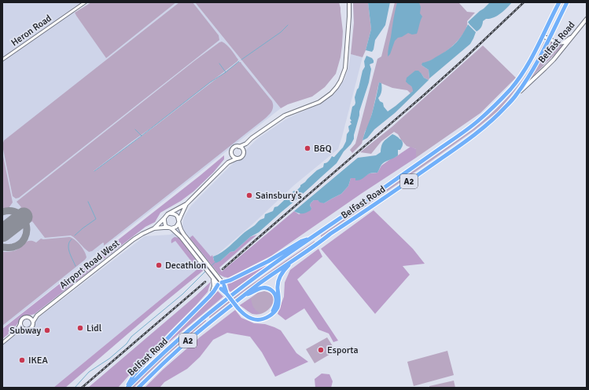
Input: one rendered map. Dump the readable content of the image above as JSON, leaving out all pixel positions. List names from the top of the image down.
{
  "streets": {
    "highway": ["Belfast Road", "A2"],
    "street": ["Heron Road", "Airport Road West"]
  },
  "crossings": [
    ["Belfast Road", "A2"]
  ],
  "places": [
    "B&Q",
    "Sainsbury's",
    "Decathlon",
    "Lidl",
    "Subway",
    "Esporta",
    "IKEA"
  ]
}
